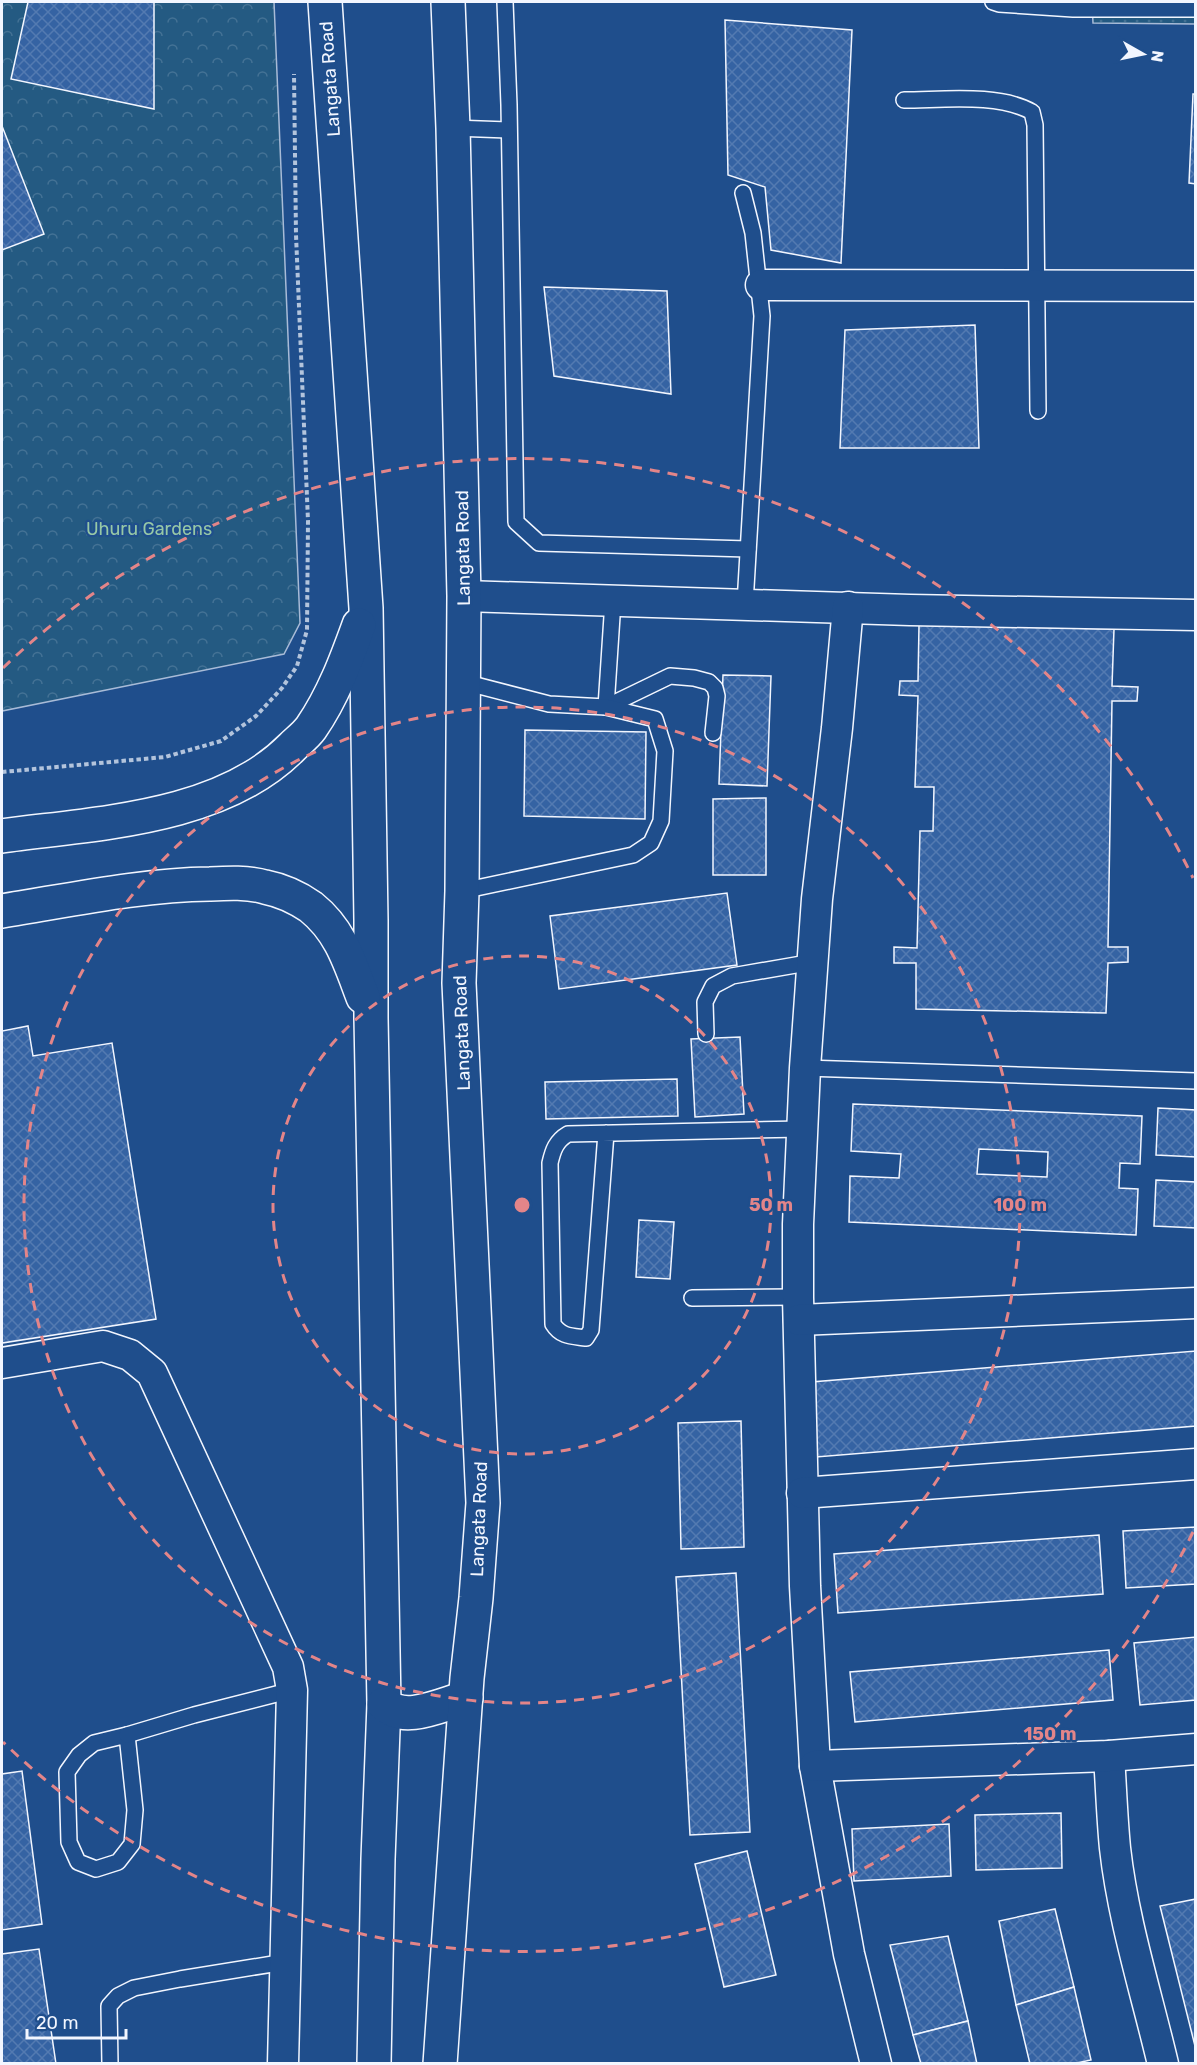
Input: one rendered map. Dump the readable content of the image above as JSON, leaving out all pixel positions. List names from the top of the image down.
{
  "streets": {
    "main road": ["Langata Road"]
  },
  "parks": ["Uhuru Gardens"],
  "scale_bar": "20 m",
  "north": "right",
  "rings": ["50 m", "100 m", "150 m"]
}
